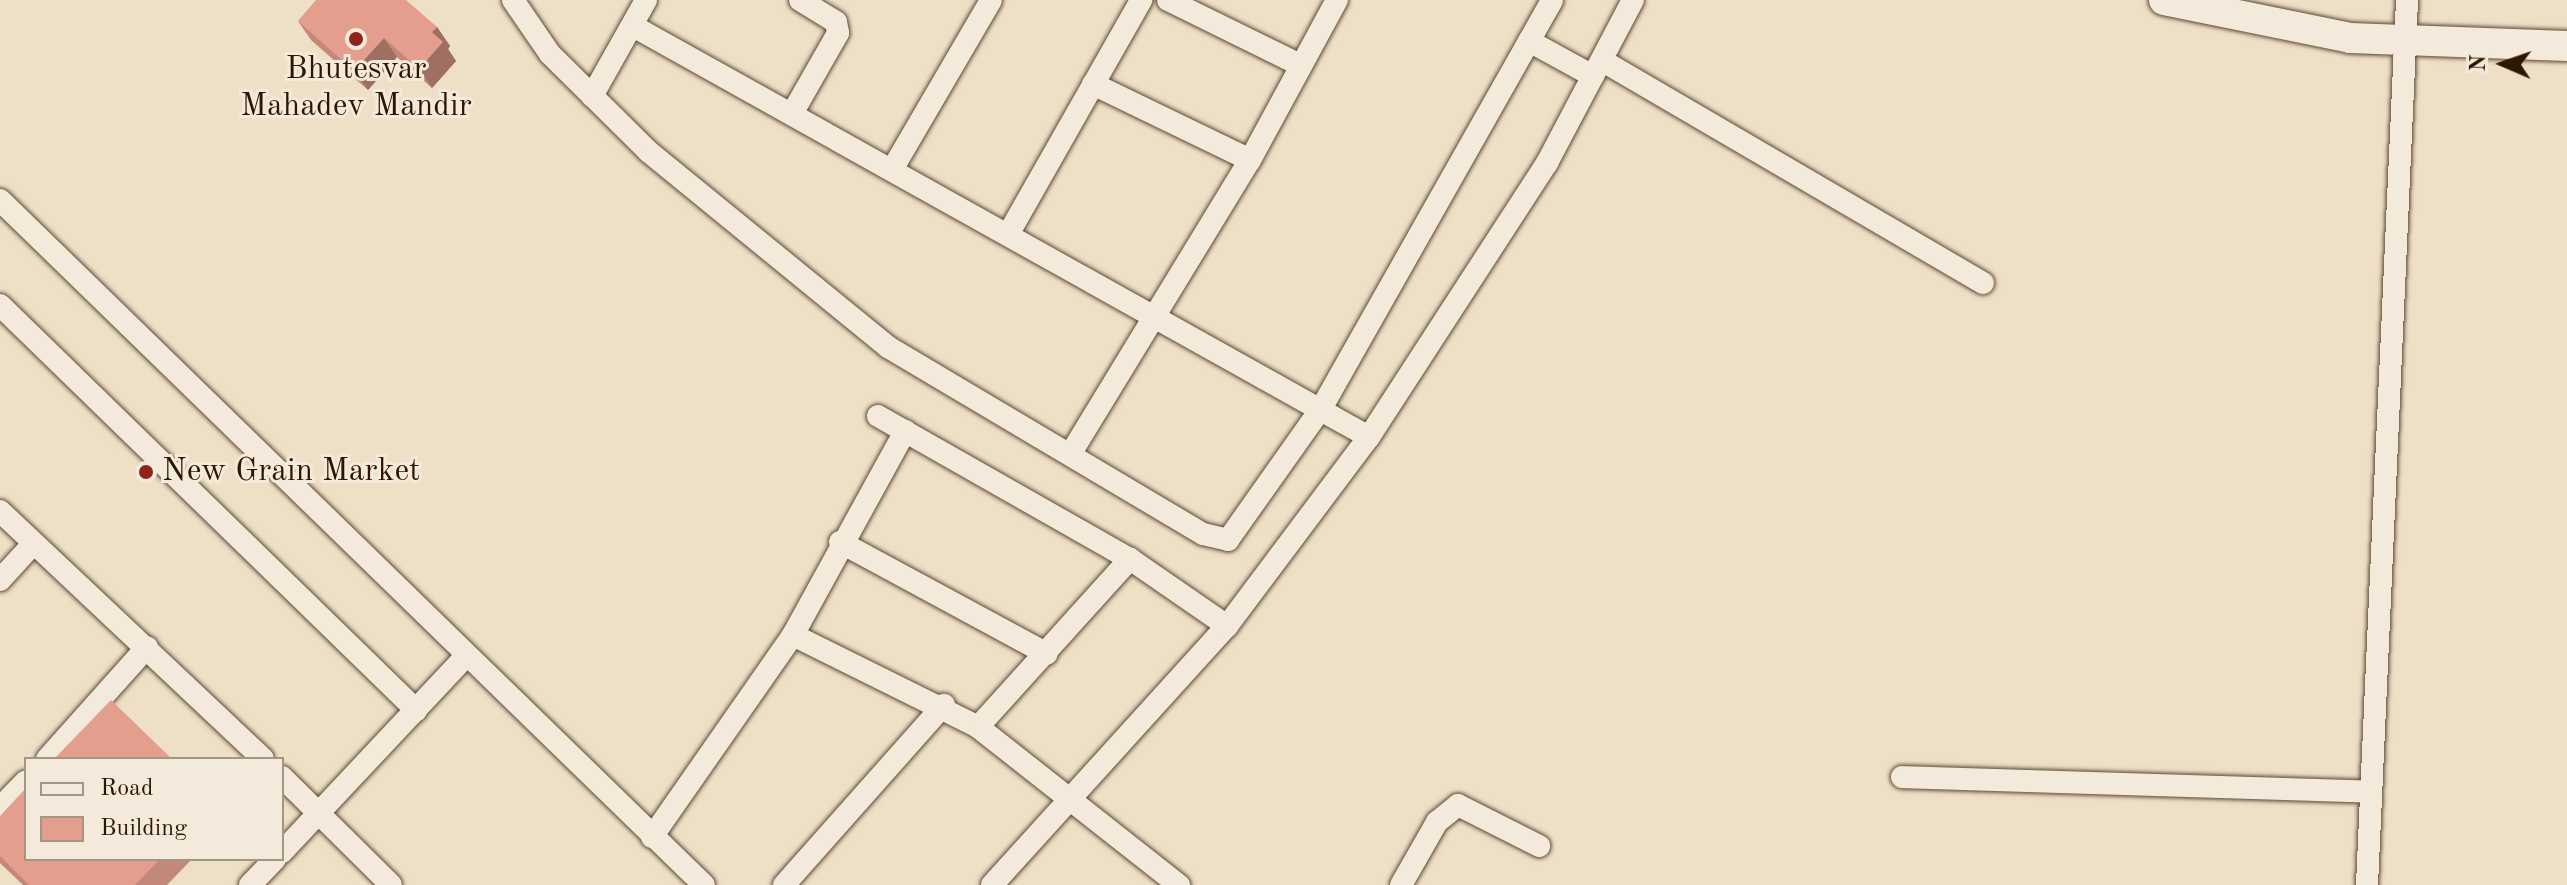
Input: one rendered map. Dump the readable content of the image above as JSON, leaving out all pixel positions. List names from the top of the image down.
{
  "places": ["Bhutesvar Mahadev Mandir", "New Grain Market"],
  "legend": ["Road", "Building"],
  "north": "left"
}
